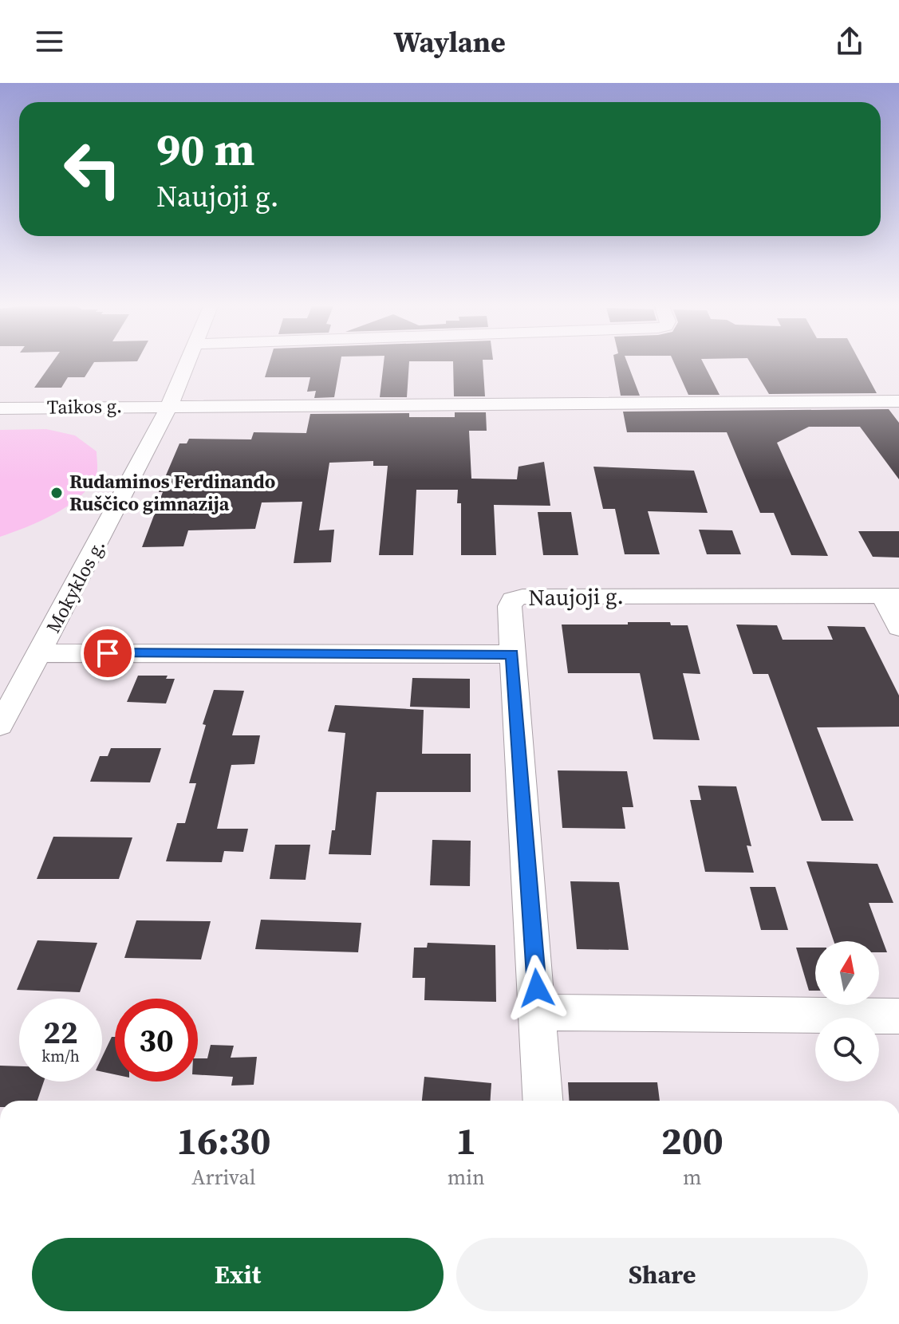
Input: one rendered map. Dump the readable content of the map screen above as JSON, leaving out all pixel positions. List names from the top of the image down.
{
  "streets": {
    "street": ["Taikos g.", "Mokyklos g.", "Naujoji g."]
  },
  "crossings": [
    ["Taikos g.", "Mokyklos g."]
  ],
  "places": ["Rudaminos Ferdinando Ruščico gimnazija"],
  "north": "top",
  "page": {
    "header": "Waylane",
    "turn": ["90 m", "Naujoji g."],
    "speed": "22 km/h",
    "limit": "30",
    "eta": [
      "16:30",
      "Arrival",
      "1",
      "min",
      "200",
      "m"
    ],
    "buttons": ["Exit", "Share"]
  }
}
